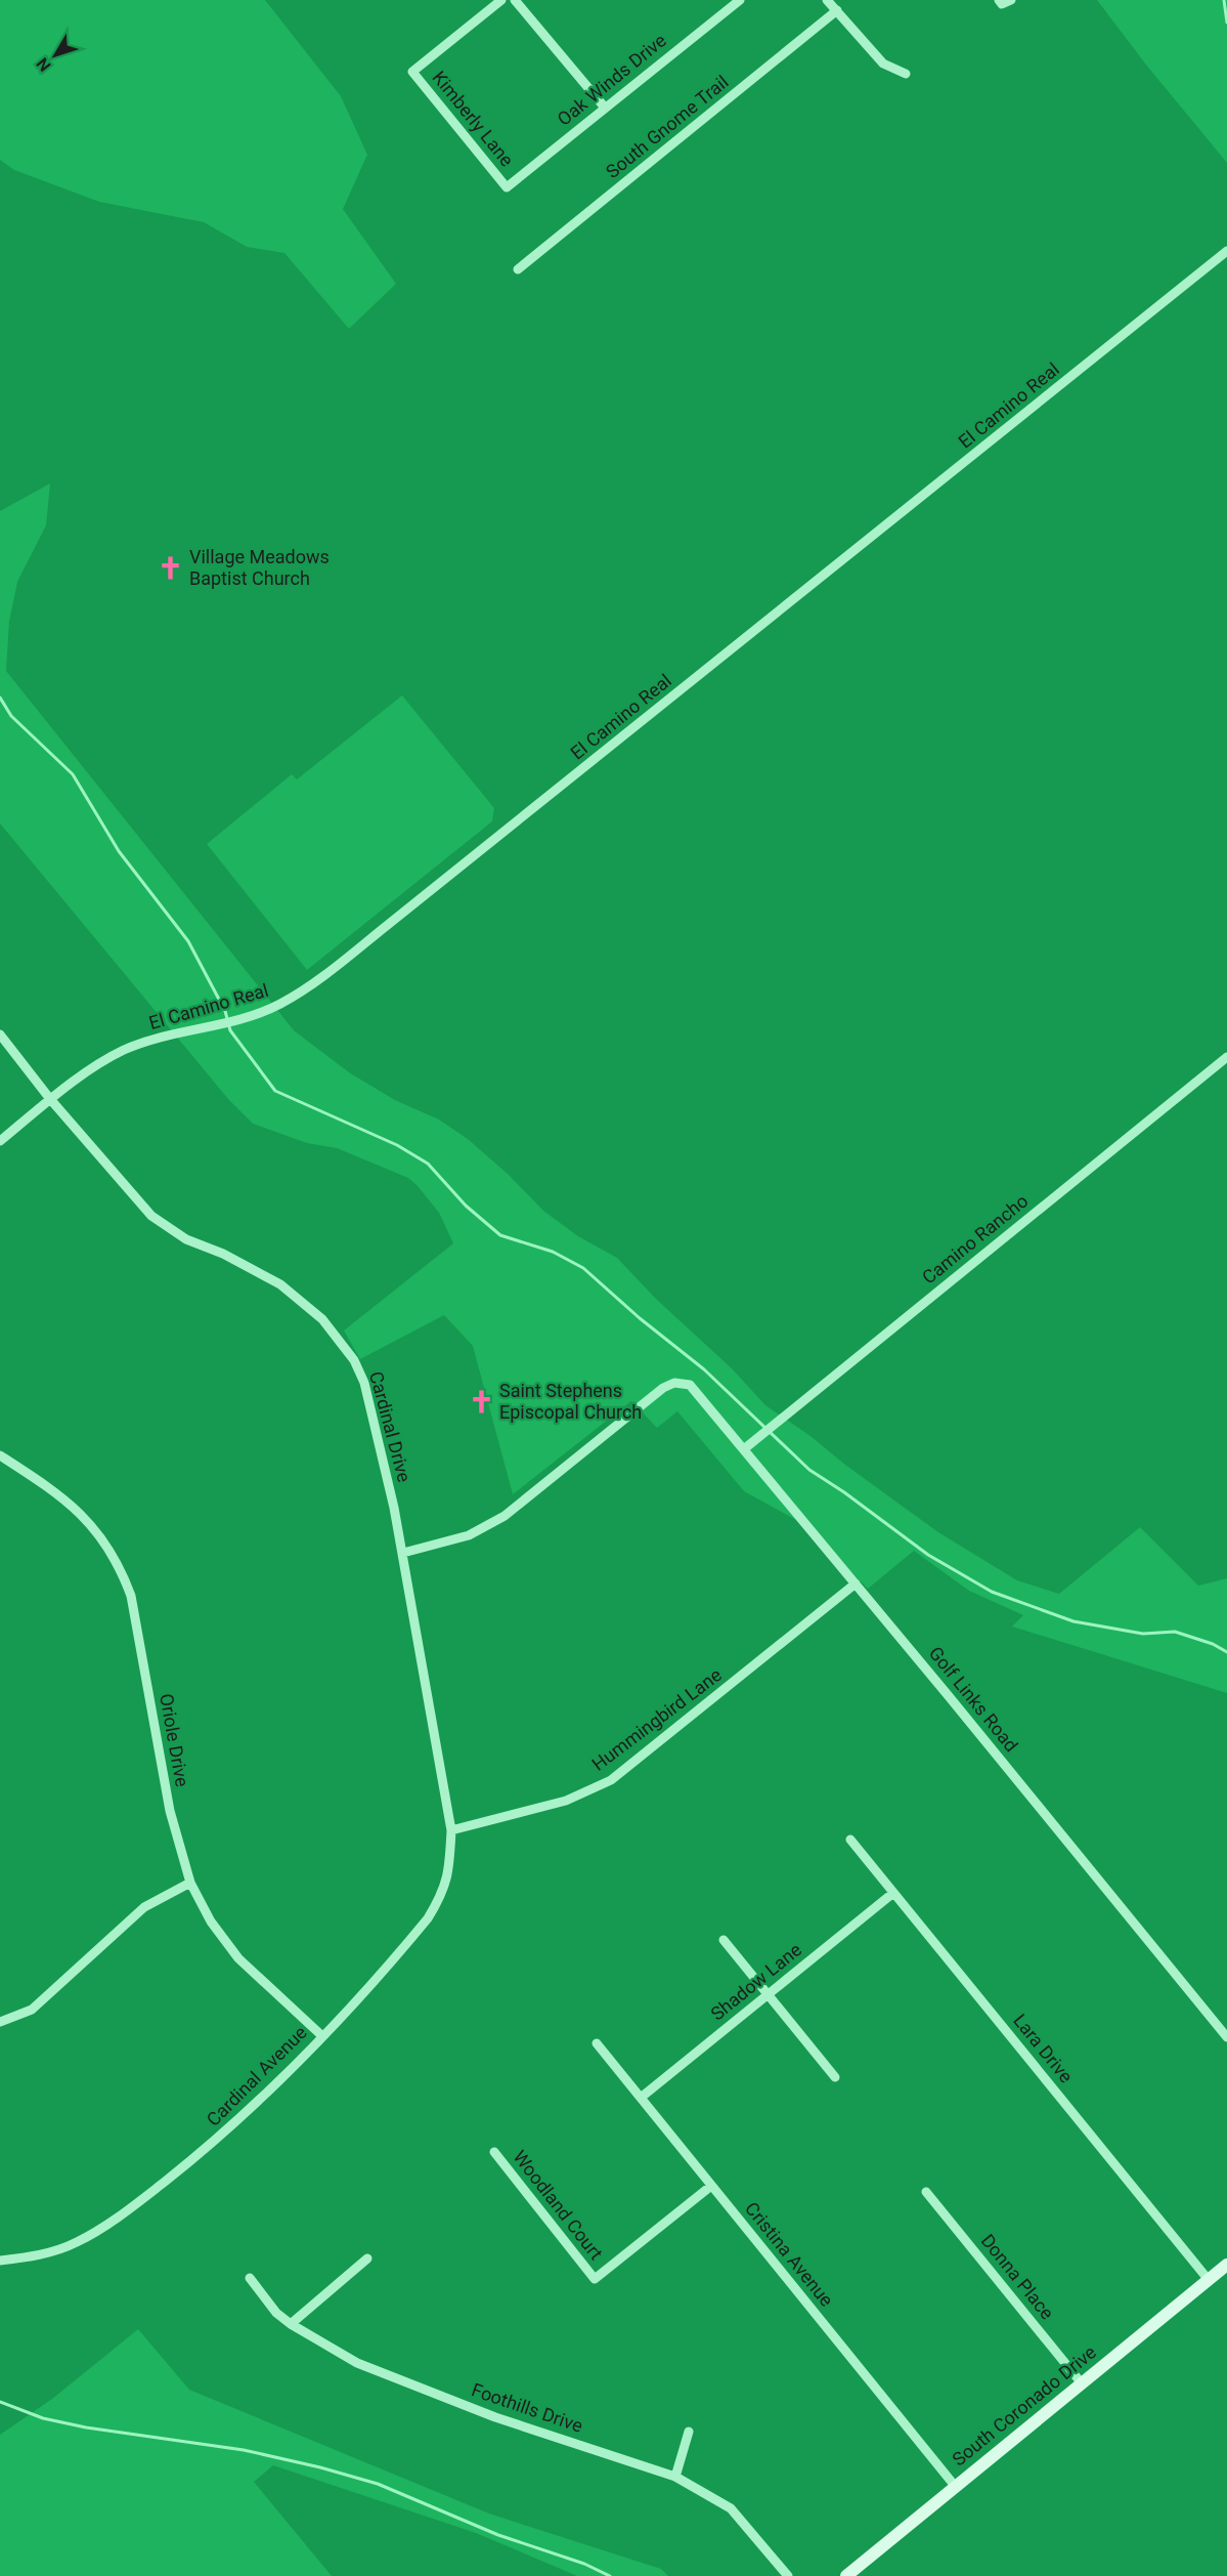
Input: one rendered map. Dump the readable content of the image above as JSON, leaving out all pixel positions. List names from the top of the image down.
{
  "streets": {
    "street": [
      "Oak Winds Drive",
      "Kimberly Lane",
      "South Gnome Trail",
      "El Camino Real",
      "Camino Rancho",
      "Cardinal Drive",
      "Golf Links Road",
      "Hummingbird Lane",
      "Oriole Drive",
      "Shadow Lane",
      "Lara Drive",
      "Cardinal Avenue",
      "Woodland Court",
      "Cristina Avenue",
      "Donna Place",
      "South Coronado Drive",
      "Foothills Drive"
    ]
  },
  "crossings": [
    ["Oak Winds Drive", "Kimberly Lane"],
    ["El Camino Real", "Cardinal Drive"],
    ["Camino Rancho", "Golf Links Road"],
    ["Cardinal Drive", "Golf Links Road"],
    ["Cardinal Drive", "Hummingbird Lane"],
    ["Cardinal Drive", "Cardinal Avenue"],
    ["Golf Links Road", "Hummingbird Lane"],
    ["Hummingbird Lane", "Cardinal Avenue"],
    ["Oriole Drive", "Cardinal Avenue"],
    ["Shadow Lane", "Lara Drive"],
    ["Shadow Lane", "Cristina Avenue"],
    ["Lara Drive", "South Coronado Drive"],
    ["Woodland Court", "Cristina Avenue"],
    ["Cristina Avenue", "South Coronado Drive"],
    ["Donna Place", "South Coronado Drive"]
  ],
  "places": {
    "church": ["Village Meadows Baptist Church", "Saint Stephens Episcopal Church"]
  },
  "north": "bottom left"
}
